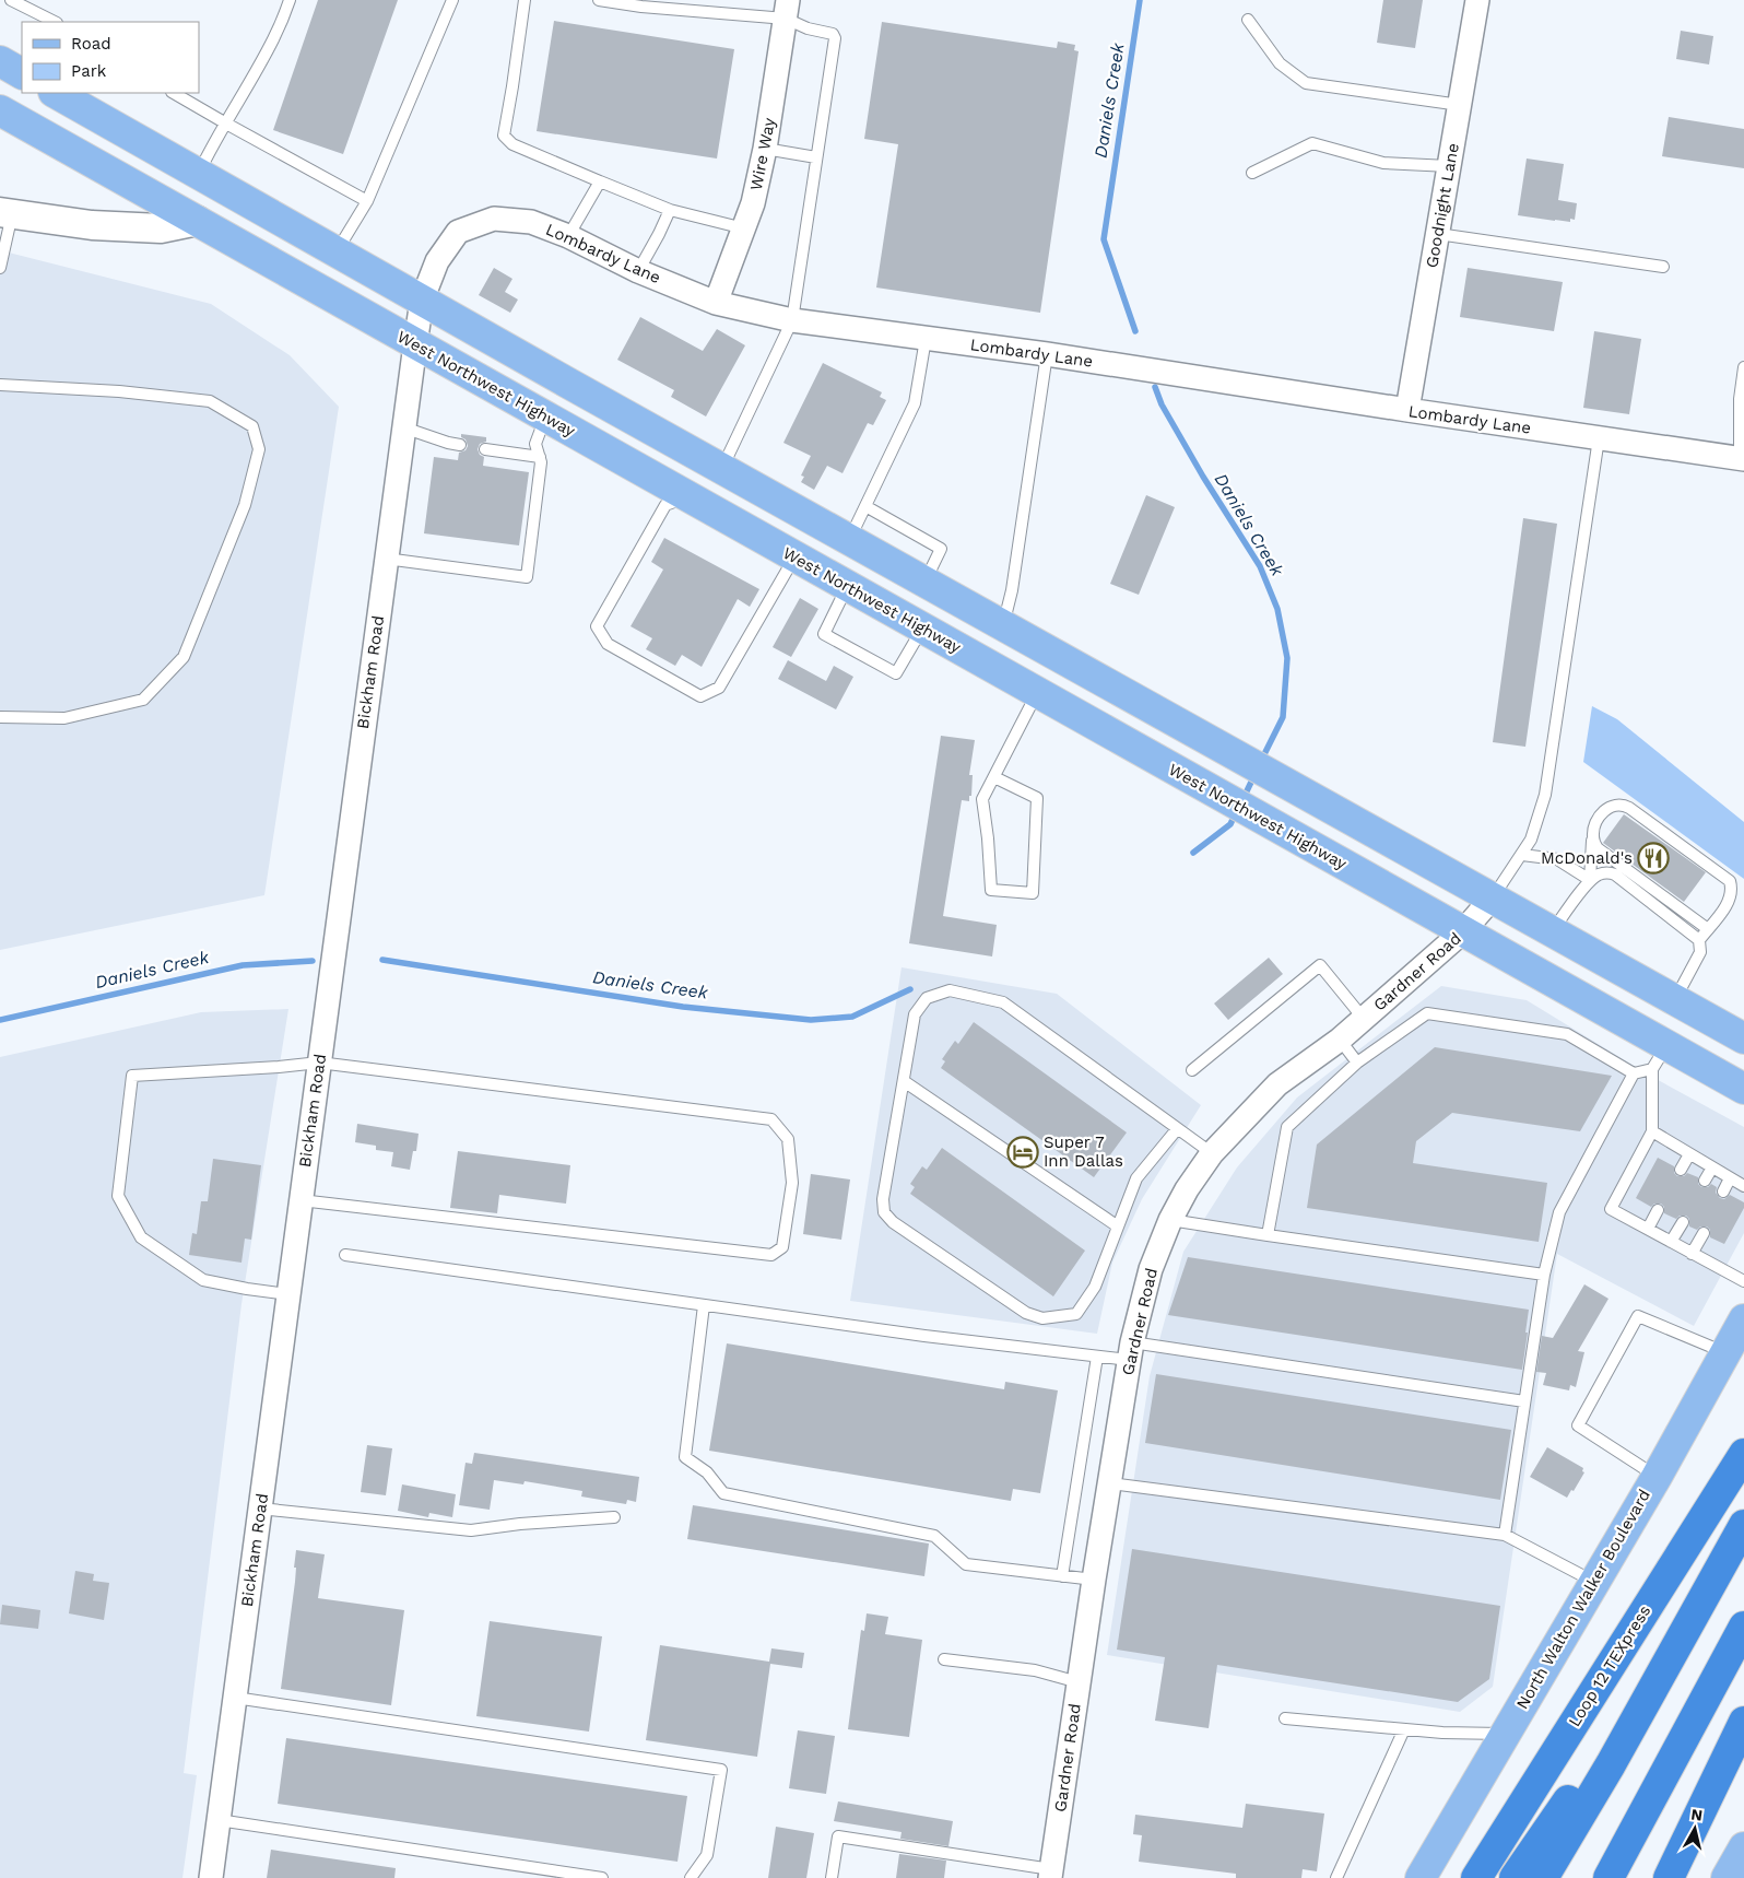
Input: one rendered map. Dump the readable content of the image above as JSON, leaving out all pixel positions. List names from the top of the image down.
{
  "streets": {
    "highway": ["Loop 12 TEXpress"],
    "main road": ["West Northwest Highway", "North Walton Walker Boulevard"],
    "street": [
      "Wire Way",
      "Goodnight Lane",
      "Lombardy Lane",
      "Bickham Road",
      "Gardner Road"
    ]
  },
  "crossings": [
    ["Wire Way", "Lombardy Lane"],
    ["Goodnight Lane", "Lombardy Lane"],
    ["Lombardy Lane", "West Northwest Highway"],
    ["Lombardy Lane", "Bickham Road"],
    ["West Northwest Highway", "Bickham Road"],
    ["West Northwest Highway", "Gardner Road"]
  ],
  "water": ["Daniels Creek"],
  "places": {
    "restaurant": ["McDonald's"],
    "hotel": ["Super 7 Inn Dallas"]
  },
  "legend": ["Road", "Park"],
  "north": "top"
}
